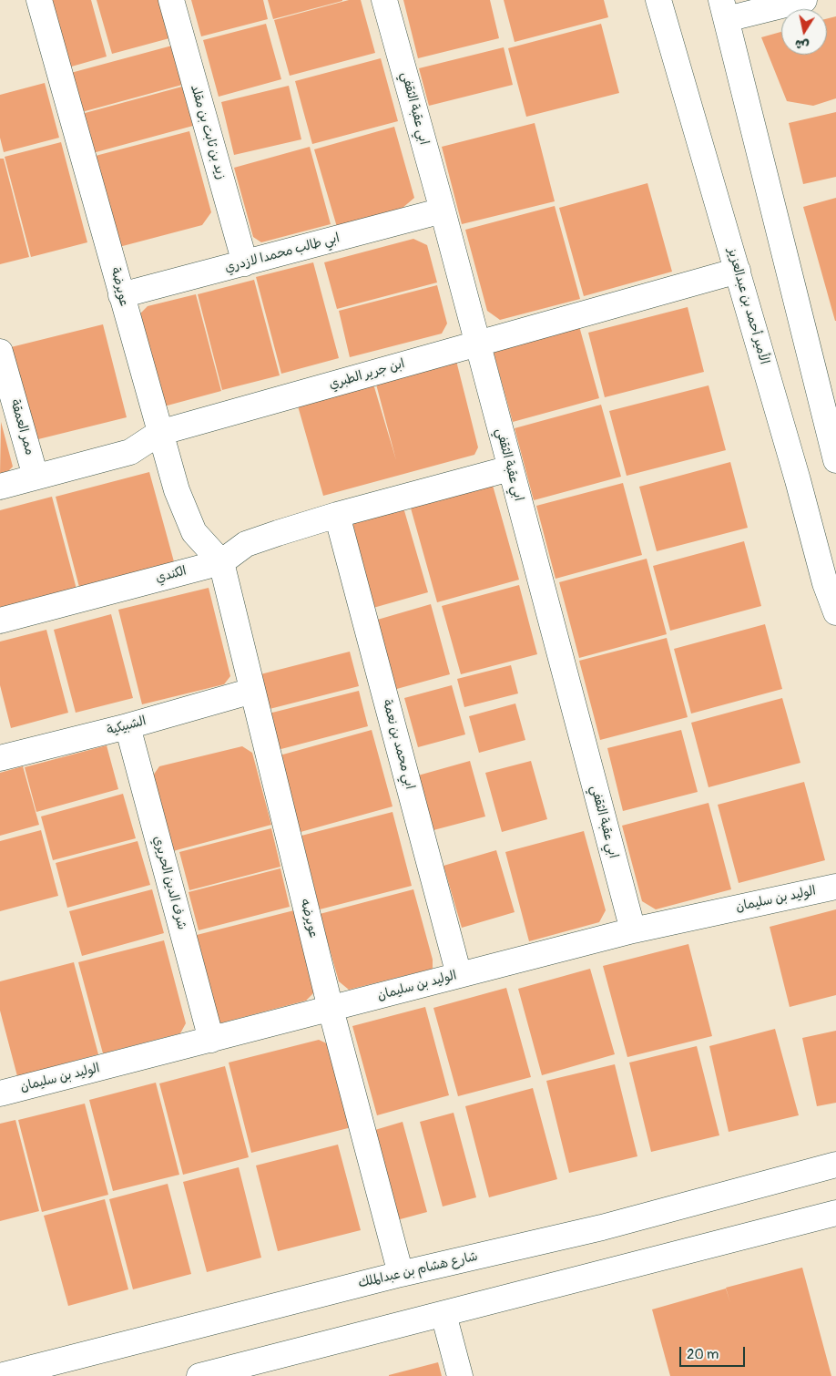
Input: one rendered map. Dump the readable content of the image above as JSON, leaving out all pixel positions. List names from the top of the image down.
{
  "streets": {
    "street": [
      "ابي عقبة الثقفي",
      "زيد بن ثابت بن مقلد",
      "ابي طالب محمدا لازدري",
      "عويرضة",
      "الأمير أحمد بن عبدالعزيز",
      "ابن جرير الطبري",
      "ممر العمقة",
      "الكندي",
      "الشبيكية",
      "ابي محمد بن نعمة",
      "شرف الدين الحريري",
      "الوليد بن سليمان",
      "عويرضه",
      "شارع هشام بن عبدالملك"
    ]
  },
  "crossings": [
    ["ابي عقبة الثقفي", "ابي طالب محمدا لازدري"],
    ["ابي عقبة الثقفي", "ابن جرير الطبري"],
    ["ابي عقبة الثقفي", "الكندي"],
    ["ابي عقبة الثقفي", "الوليد بن سليمان"],
    ["زيد بن ثابت بن مقلد", "ابي طالب محمدا لازدري"],
    ["ابي طالب محمدا لازدري", "عويرضة"],
    ["عويرضة", "ابن جرير الطبري"],
    ["عويرضة", "الكندي"],
    ["عويرضة", "عويرضه"],
    ["الأمير أحمد بن عبدالعزيز", "ابن جرير الطبري"],
    ["ابن جرير الطبري", "ممر العمقة"],
    ["الكندي", "ابي محمد بن نعمة"],
    ["الكندي", "عويرضه"],
    ["الشبيكية", "شرف الدين الحريري"],
    ["الشبيكية", "عويرضه"],
    ["ابي محمد بن نعمة", "الوليد بن سليمان"],
    ["شرف الدين الحريري", "الوليد بن سليمان"],
    ["الوليد بن سليمان", "عويرضه"],
    ["عويرضه", "شارع هشام بن عبدالملك"]
  ],
  "scale_bar": "20 m",
  "north": "bottom"
}
